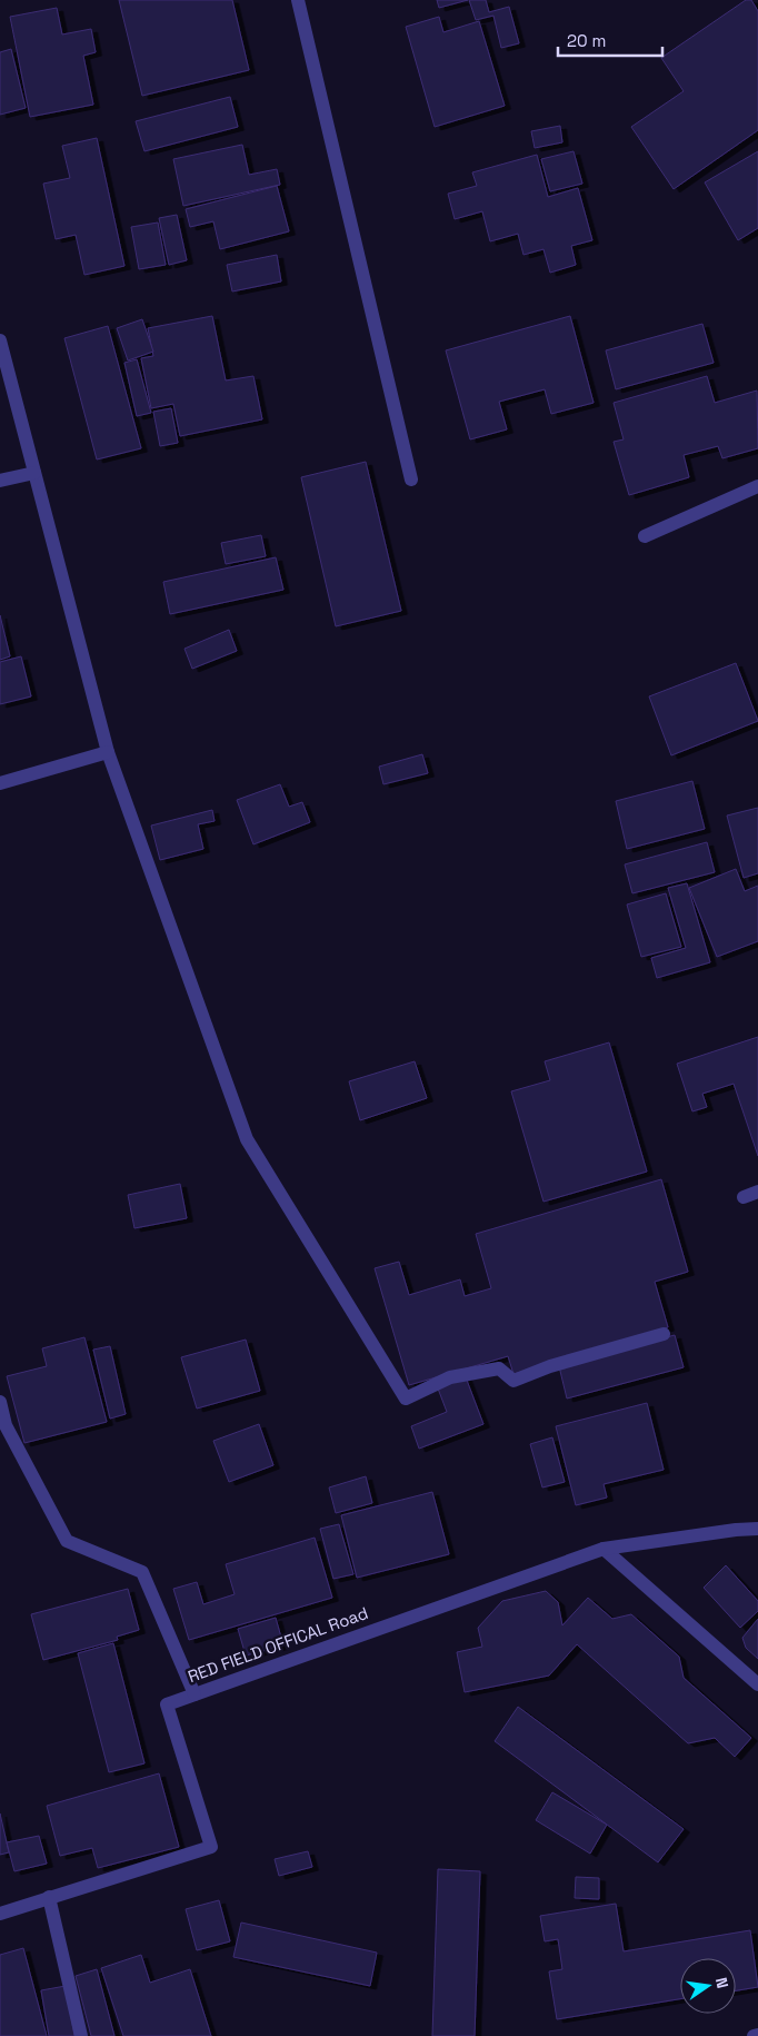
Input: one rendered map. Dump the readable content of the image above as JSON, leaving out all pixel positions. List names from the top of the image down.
{
  "streets": {
    "street": ["RED FIELD OFFICAL Road"]
  },
  "scale_bar": "20 m",
  "north": "right"
}
